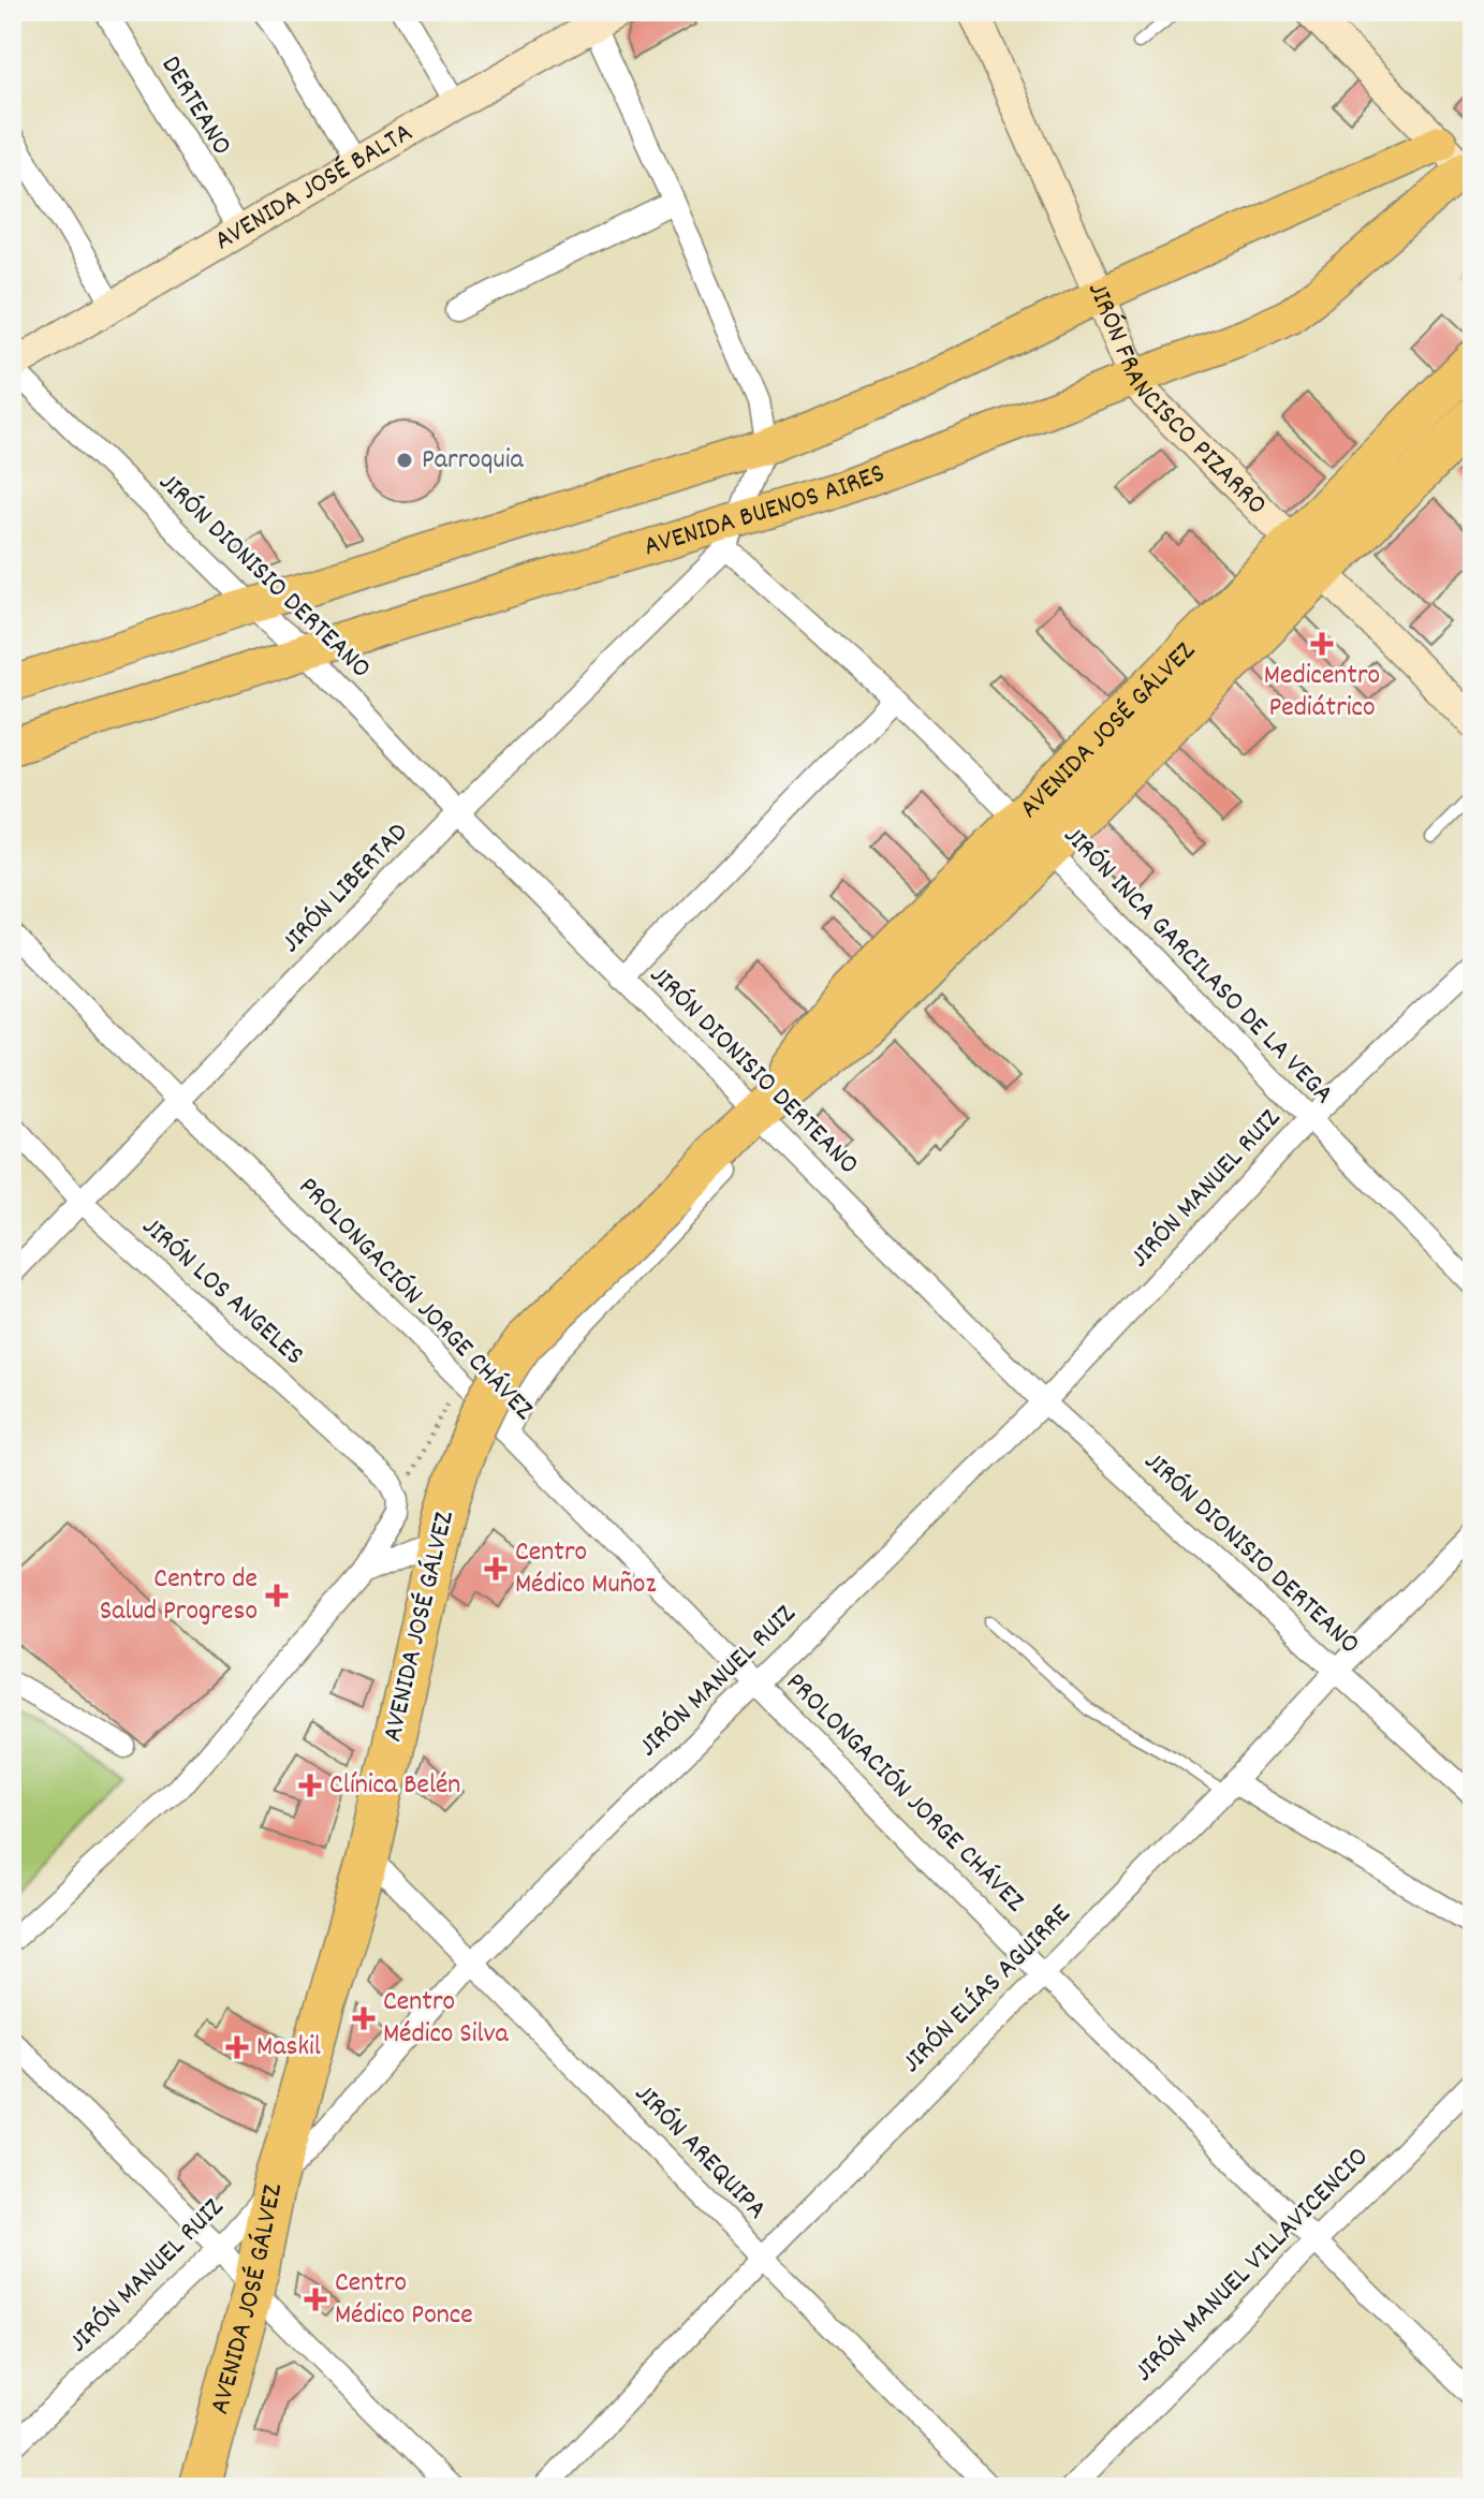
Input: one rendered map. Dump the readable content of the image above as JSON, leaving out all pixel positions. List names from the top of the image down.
{
  "streets": {
    "highway": ["AVENIDA JOSÉ GÁLVEZ"],
    "main road": ["AVENIDA JOSÉ BALTA", "JIRÓN FRANCISCO PIZARRO", "AVENIDA BUENOS AIRES"],
    "street": [
      "DERTEANO",
      "JIRÓN DIONISIO DERTEANO",
      "JIRÓN LIBERTAD",
      "JIRÓN INCA GARCILASO DE LA VEGA",
      "JIRÓN MANUEL RUIZ",
      "JIRÓN LOS ANGELES",
      "PROLONGACIÓN JORGE CHÁVEZ",
      "JIRÓN ELÍAS AGUIRRE",
      "JIRÓN AREQUIPA",
      "JIRÓN MANUEL VILLAVICENCIO"
    ]
  },
  "crossings": [
    ["DERTEANO", "AVENIDA JOSÉ BALTA"],
    ["AVENIDA JOSÉ BALTA", "JIRÓN DIONISIO DERTEANO"],
    ["JIRÓN FRANCISCO PIZARRO", "AVENIDA BUENOS AIRES"],
    ["JIRÓN FRANCISCO PIZARRO", "AVENIDA JOSÉ GÁLVEZ"],
    ["AVENIDA BUENOS AIRES", "JIRÓN DIONISIO DERTEANO"],
    ["AVENIDA BUENOS AIRES", "JIRÓN LIBERTAD"],
    ["AVENIDA BUENOS AIRES", "JIRÓN INCA GARCILASO DE LA VEGA"],
    ["JIRÓN DIONISIO DERTEANO", "AVENIDA JOSÉ GÁLVEZ"],
    ["JIRÓN DIONISIO DERTEANO", "JIRÓN LIBERTAD"],
    ["JIRÓN DIONISIO DERTEANO", "JIRÓN MANUEL RUIZ"],
    ["JIRÓN DIONISIO DERTEANO", "JIRÓN ELÍAS AGUIRRE"],
    ["AVENIDA JOSÉ GÁLVEZ", "JIRÓN INCA GARCILASO DE LA VEGA"],
    ["AVENIDA JOSÉ GÁLVEZ", "JIRÓN MANUEL RUIZ"],
    ["AVENIDA JOSÉ GÁLVEZ", "JIRÓN AREQUIPA"],
    ["JIRÓN LIBERTAD", "JIRÓN INCA GARCILASO DE LA VEGA"],
    ["JIRÓN LIBERTAD", "JIRÓN LOS ANGELES"],
    ["JIRÓN LIBERTAD", "PROLONGACIÓN JORGE CHÁVEZ"],
    ["JIRÓN INCA GARCILASO DE LA VEGA", "JIRÓN MANUEL RUIZ"],
    ["JIRÓN MANUEL RUIZ", "PROLONGACIÓN JORGE CHÁVEZ"],
    ["JIRÓN MANUEL RUIZ", "JIRÓN AREQUIPA"],
    ["PROLONGACIÓN JORGE CHÁVEZ", "JIRÓN ELÍAS AGUIRRE"],
    ["PROLONGACIÓN JORGE CHÁVEZ", "JIRÓN MANUEL VILLAVICENCIO"],
    ["JIRÓN ELÍAS AGUIRRE", "JIRÓN AREQUIPA"]
  ],
  "places": {
    "other": ["Parroquia"],
    "health": [
      "Medicentro Pediátrico",
      "Centro Médico Muñoz",
      "Centro de Salud Progreso",
      "Clínica Belén",
      "Centro Médico Silva",
      "Maskil",
      "Centro Médico Ponce"
    ]
  }
}
